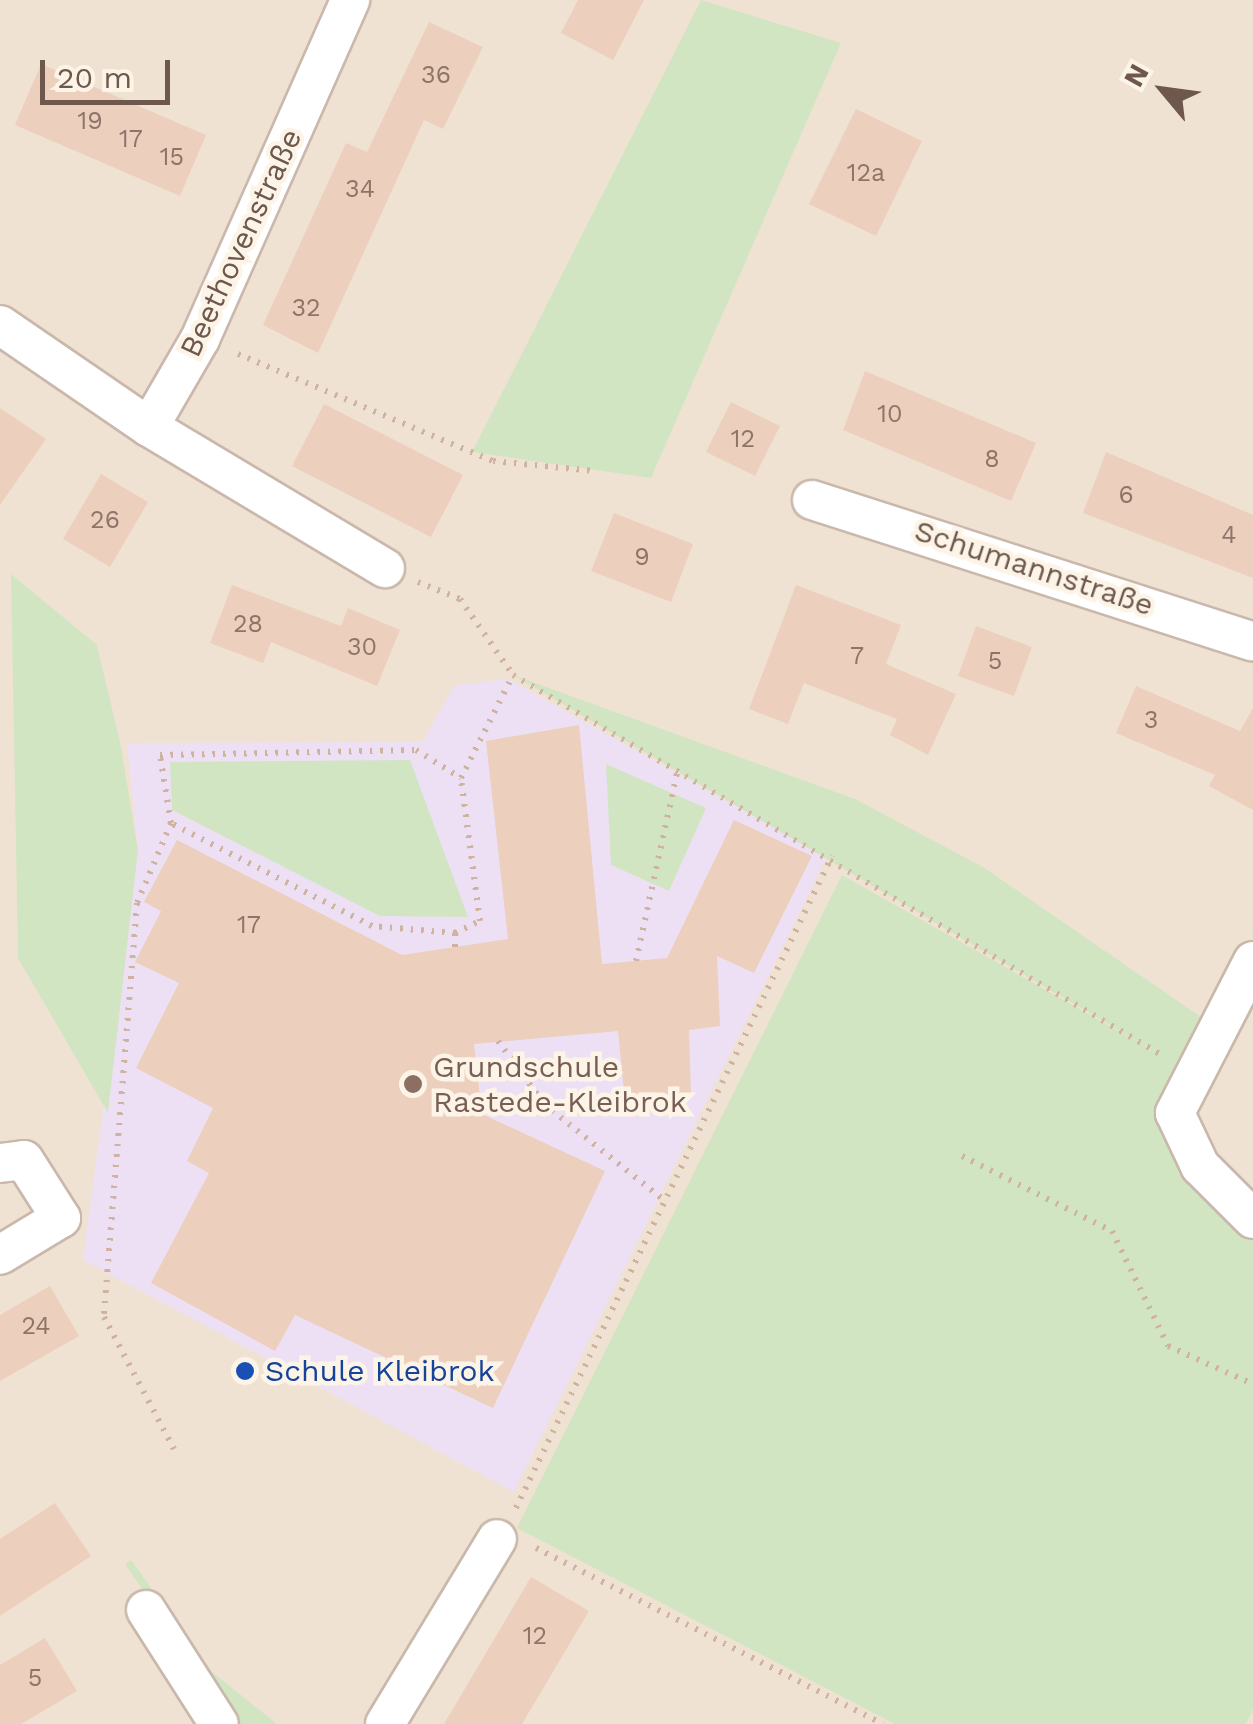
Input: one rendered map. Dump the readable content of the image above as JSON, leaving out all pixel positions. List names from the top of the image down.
{
  "streets": {
    "street": ["Beethovenstraße", "Schumannstraße"]
  },
  "places": ["Grundschule Rastede-Kleibrok", "Schule Kleibrok"],
  "house_numbers": [
    "36",
    "19",
    "17",
    "15",
    "12a",
    "34",
    "32",
    "10",
    "12",
    "8",
    "6",
    "26",
    "4",
    "9",
    "28",
    "30",
    "7",
    "5",
    "3",
    "17",
    "24",
    "12",
    "5"
  ],
  "scale_bar": "20 m",
  "north": "top left"
}
